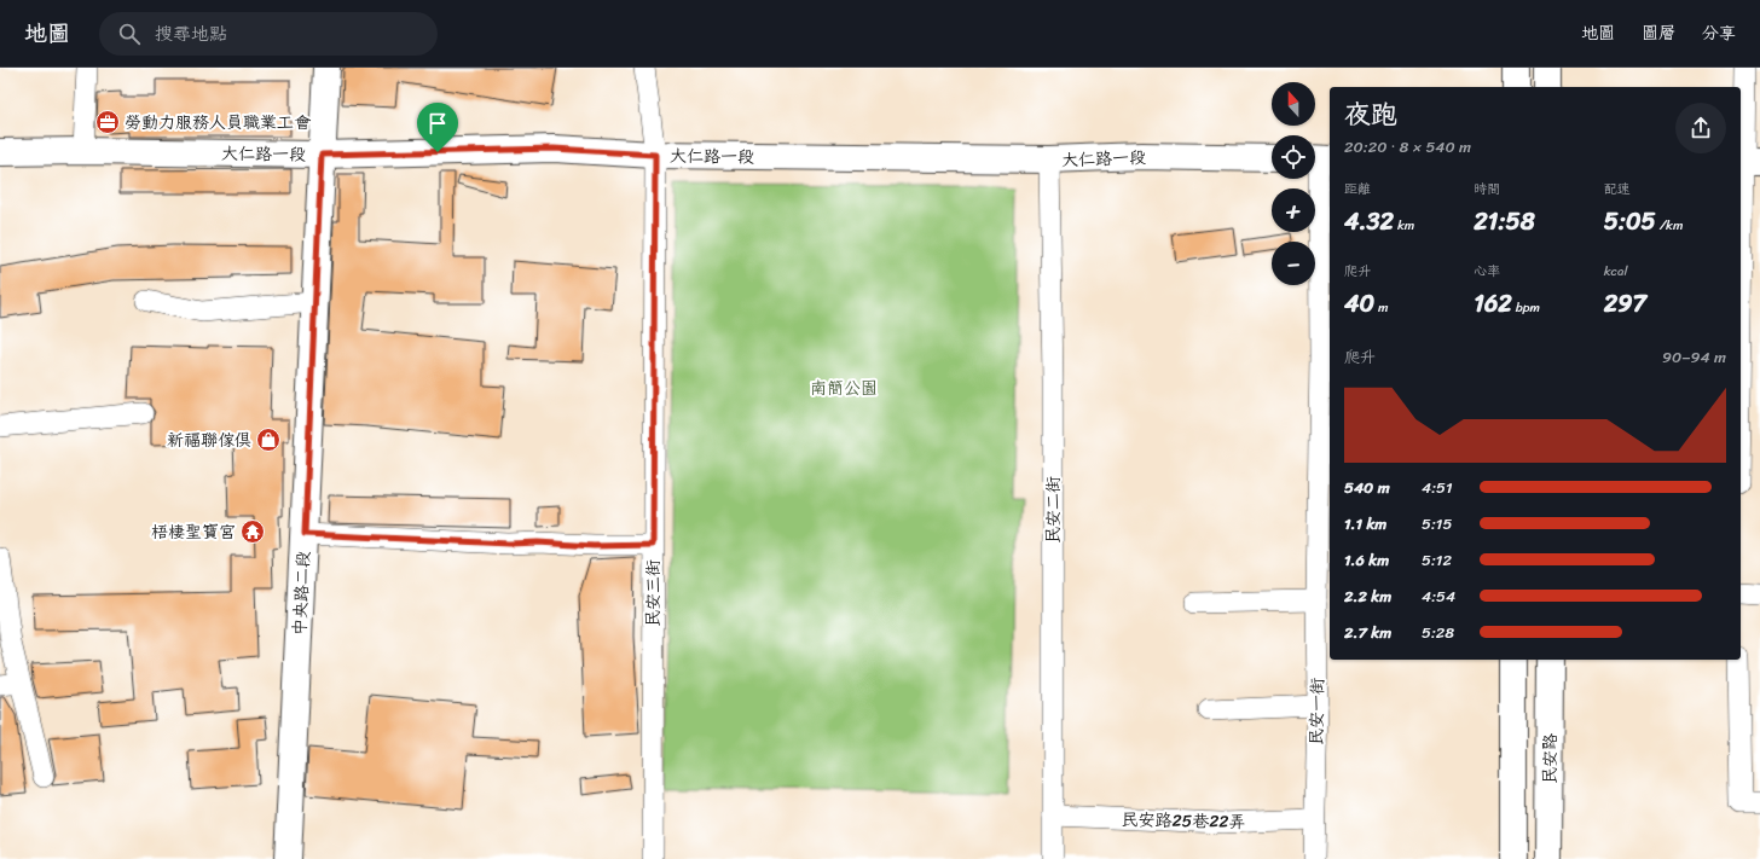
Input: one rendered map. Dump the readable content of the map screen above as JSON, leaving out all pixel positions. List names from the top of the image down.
{
  "streets": {
    "street": [
      "大仁路一段",
      "民安二街",
      "中央路二段",
      "民安三街",
      "民安一街",
      "民安路",
      "民安路25巷22弄"
    ]
  },
  "crossings": [
    ["大仁路一段", "民安二街"],
    ["大仁路一段", "中央路二段"],
    ["大仁路一段", "民安三街"],
    ["民安二街", "民安路25巷22弄"],
    ["民安一街", "民安路25巷22弄"]
  ],
  "parks": ["南簡公園"],
  "places": {
    "office": ["勞動力服務人員職業工會"],
    "shop": ["新福聯傢俱"],
    "temple": ["梧棲聖寶宮"]
  },
  "north": "top",
  "page": {
    "header": "地圖",
    "search": "搜尋地點",
    "nav": ["地圖", "圖層", "分享"],
    "map_buttons": ["+", "−"],
    "heading": ["夜跑", "20:20 · 8 × 540 m"],
    "stats": [
      ["距離", "4.32 km"],
      ["時間", "21:58"],
      ["配速", "5:05 /km"],
      ["爬升", "40 m"],
      ["心率", "162 bpm"],
      ["kcal", "297"]
    ],
    "chart": ["爬升", "90–94 m"],
    "list": [
      {
        "name": "540 m",
        "note": "4:51"
      },
      {
        "name": "1.1 km",
        "note": "5:15"
      },
      {
        "name": "1.6 km",
        "note": "5:12"
      },
      {
        "name": "2.2 km",
        "note": "4:54"
      },
      {
        "name": "2.7 km",
        "note": "5:28"
      }
    ]
  }
}
